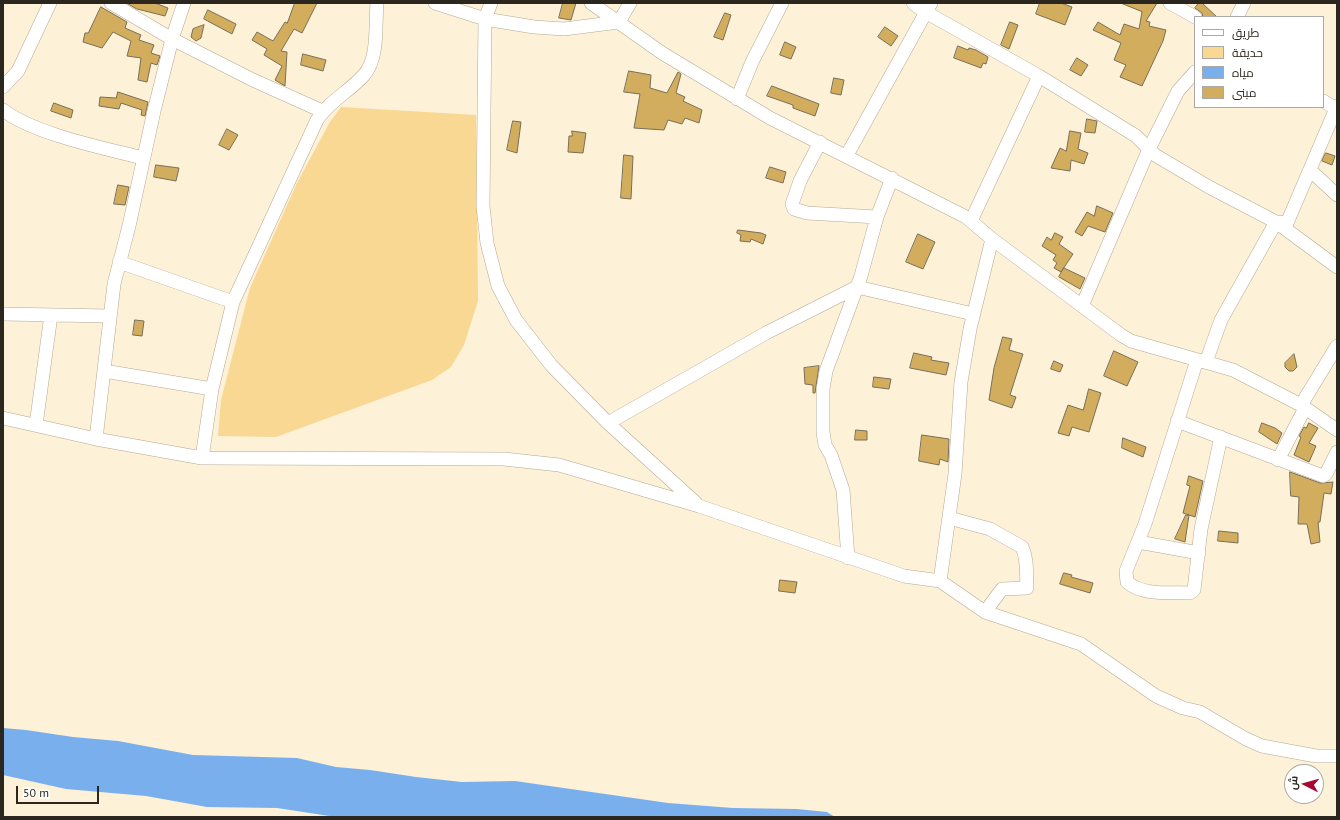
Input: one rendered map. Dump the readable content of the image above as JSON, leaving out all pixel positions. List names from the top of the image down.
{
  "legend": [
    "طريق",
    "حديقة",
    "مياه",
    "مبنى"
  ],
  "scale_bar": "50 m",
  "north": "left"
}
